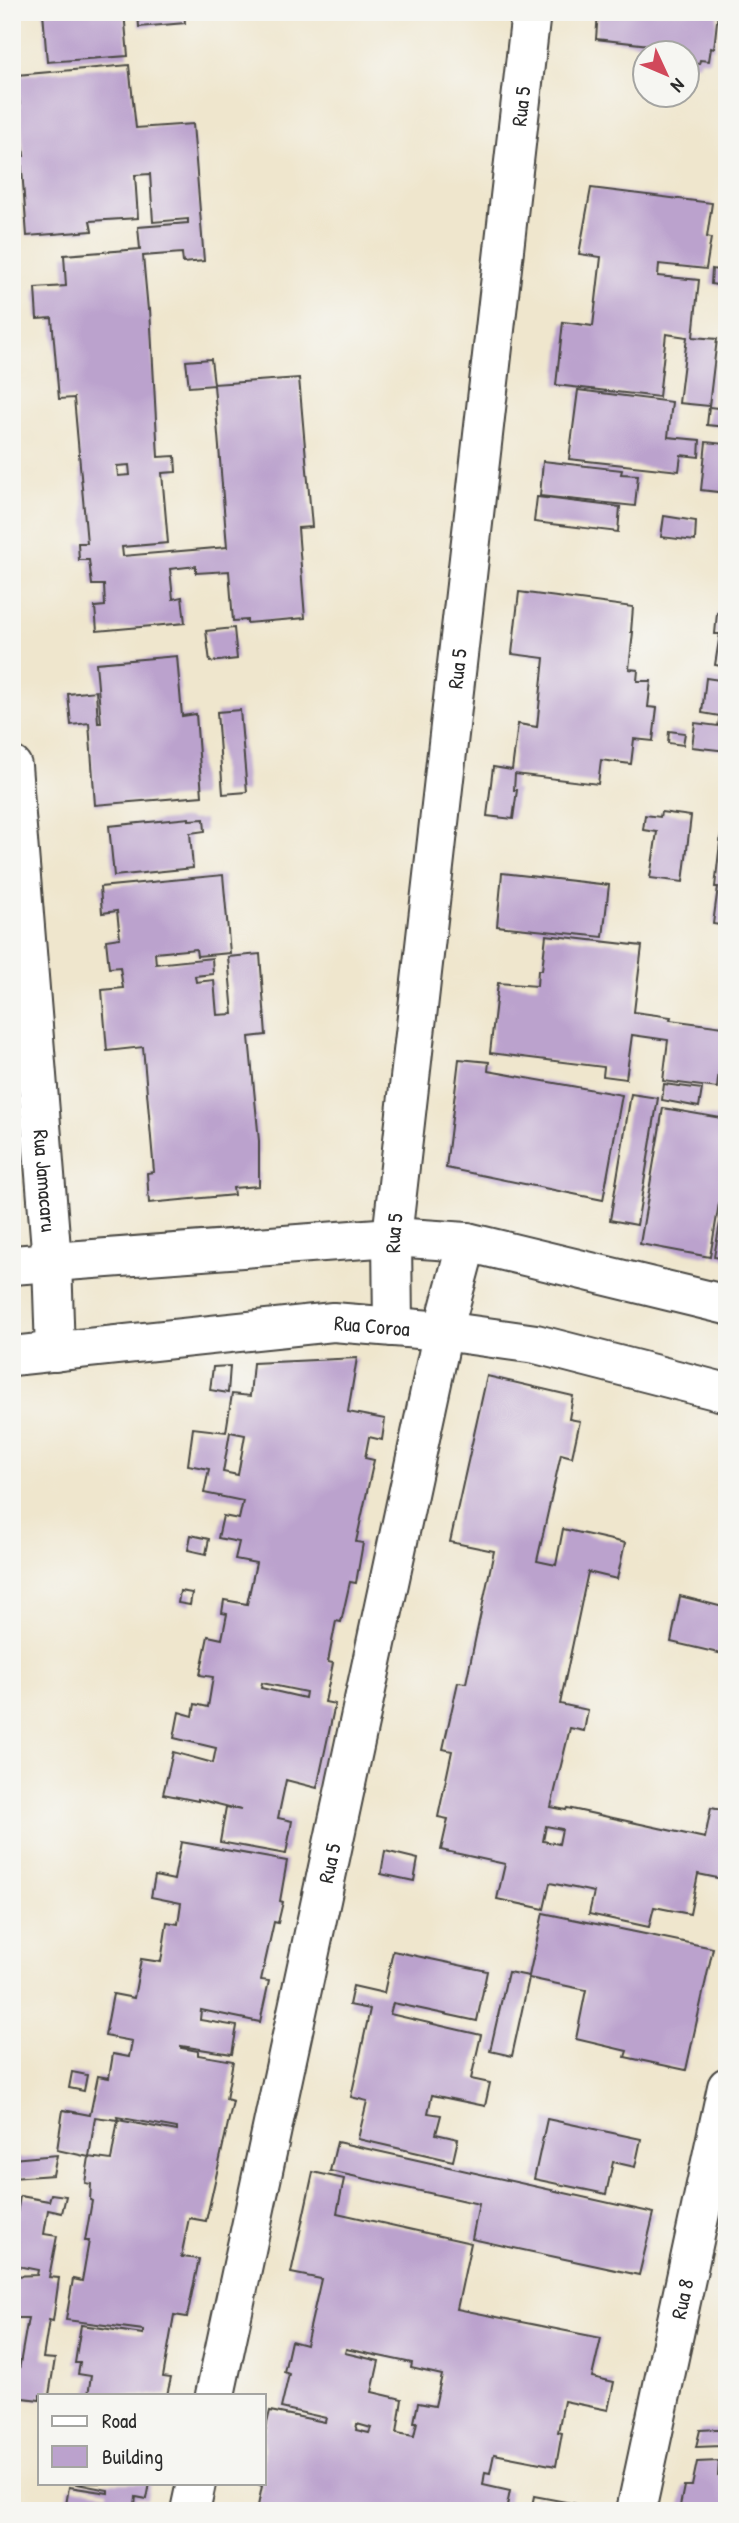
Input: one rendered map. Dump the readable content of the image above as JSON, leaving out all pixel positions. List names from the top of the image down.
{
  "streets": {
    "street": [
      "Rua 5",
      "Rua Jamacaru",
      "Rua Coroa",
      "Rua 8"
    ]
  },
  "crossings": [
    ["Rua 5", "Rua Coroa"],
    ["Rua Jamacaru", "Rua Coroa"]
  ],
  "legend": ["Road", "Building"],
  "north": "bottom right"
}
